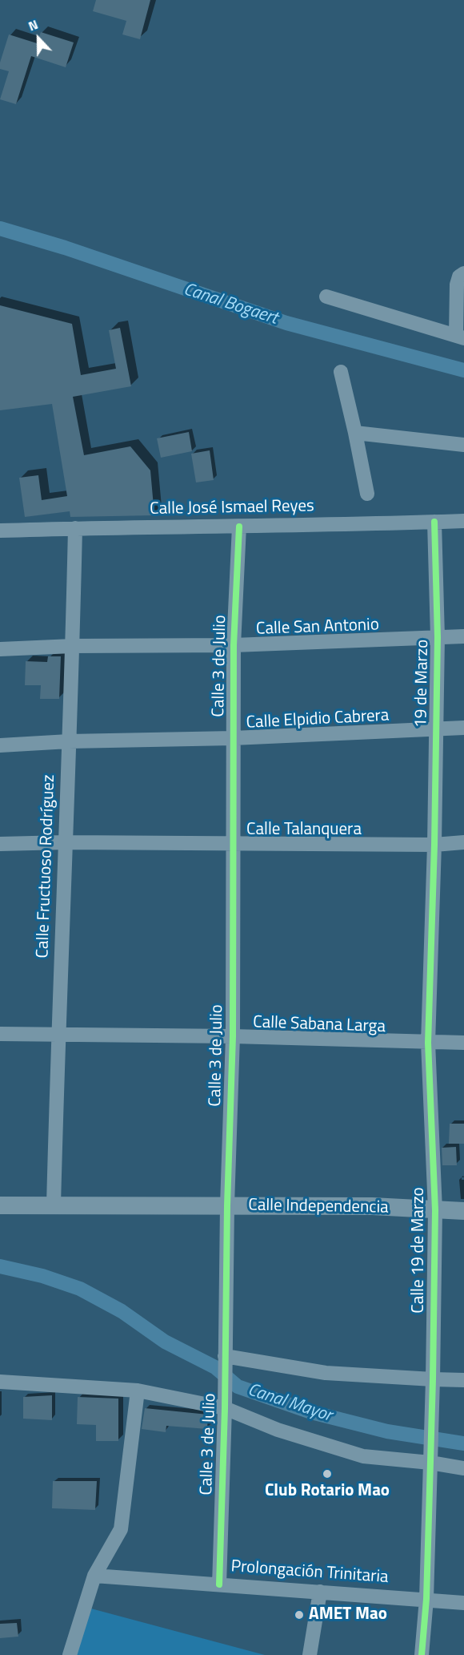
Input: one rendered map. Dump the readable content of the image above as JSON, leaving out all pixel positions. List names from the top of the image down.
{
  "streets": {
    "street": [
      "Calle José Ismael Reyes",
      "Calle San Antonio",
      "Calle 3 de Julio",
      "19 de Marzo",
      "Calle Elpidio Cabrera",
      "Calle Talanquera",
      "Calle Fructuoso Rodríguez",
      "Calle Sabana Larga",
      "Calle Independencia",
      "Calle 19 de Marzo",
      "Prolongación Trinitaria"
    ]
  },
  "crossings": [
    ["Calle José Ismael Reyes", "Calle 3 de Julio"],
    ["Calle José Ismael Reyes", "19 de Marzo"],
    ["Calle José Ismael Reyes", "Calle Fructuoso Rodríguez"],
    ["Calle San Antonio", "Calle 3 de Julio"],
    ["Calle San Antonio", "19 de Marzo"],
    ["Calle San Antonio", "Calle Fructuoso Rodríguez"],
    ["Calle 3 de Julio", "Calle Elpidio Cabrera"],
    ["Calle 3 de Julio", "Calle Talanquera"],
    ["Calle 3 de Julio", "Calle Sabana Larga"],
    ["Calle 3 de Julio", "Calle Independencia"],
    ["Calle 3 de Julio", "Prolongación Trinitaria"],
    ["19 de Marzo", "Calle Elpidio Cabrera"],
    ["19 de Marzo", "Calle Talanquera"],
    ["19 de Marzo", "Calle 19 de Marzo"],
    ["Calle Elpidio Cabrera", "Calle Fructuoso Rodríguez"],
    ["Calle Talanquera", "Calle Fructuoso Rodríguez"],
    ["Calle Talanquera", "Calle 19 de Marzo"],
    ["Calle Fructuoso Rodríguez", "Calle Sabana Larga"],
    ["Calle Fructuoso Rodríguez", "Calle Independencia"],
    ["Calle Sabana Larga", "Calle 19 de Marzo"],
    ["Calle Independencia", "Calle 19 de Marzo"],
    ["Calle 19 de Marzo", "Prolongación Trinitaria"]
  ],
  "water": ["Canal Bogaert", "Canal Mayor"],
  "places": ["Club Rotario Mao", "AMET Mao"],
  "north": "top"
}
